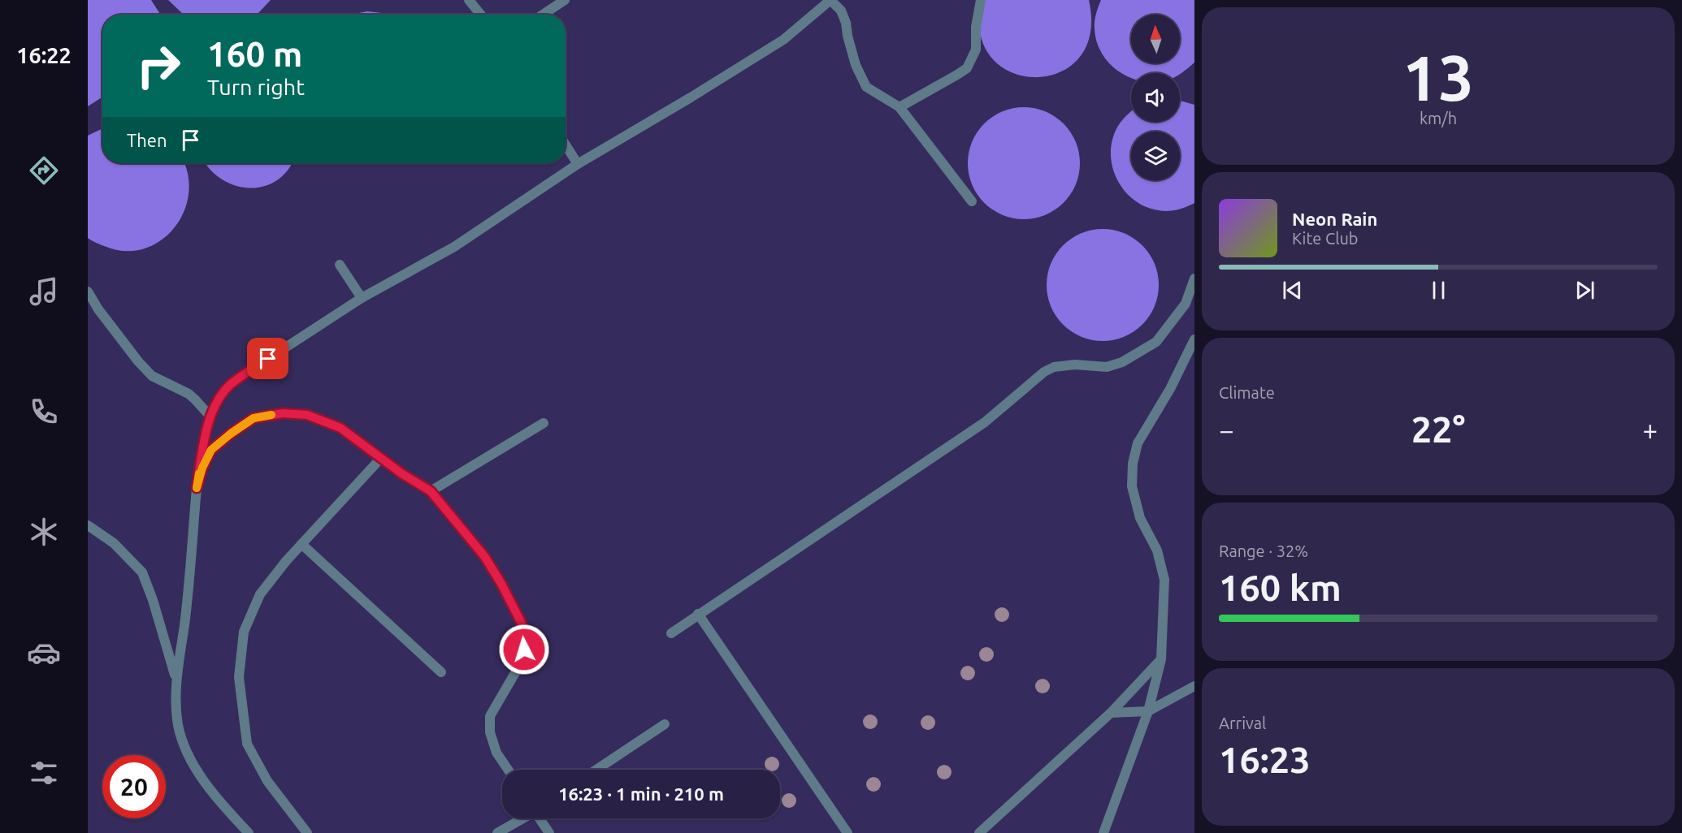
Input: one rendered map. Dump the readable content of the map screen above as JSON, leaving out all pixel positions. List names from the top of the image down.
{
  "north": "top",
  "page": {
    "tabs": "16:22",
    "tile": [
      ["13", "km/h"],
      "Climate",
      ["Range · 32%", "160 km"],
      ["Arrival", "16:23"]
    ],
    "turn": ["160 m", "Turn right"],
    "then": "Then",
    "song": ["Neon Rain", "Kite Club"],
    "heat": ["−", "22°", "+"],
    "limit": "20",
    "trip": "16:23 · 1 min · 210 m"
  }
}
